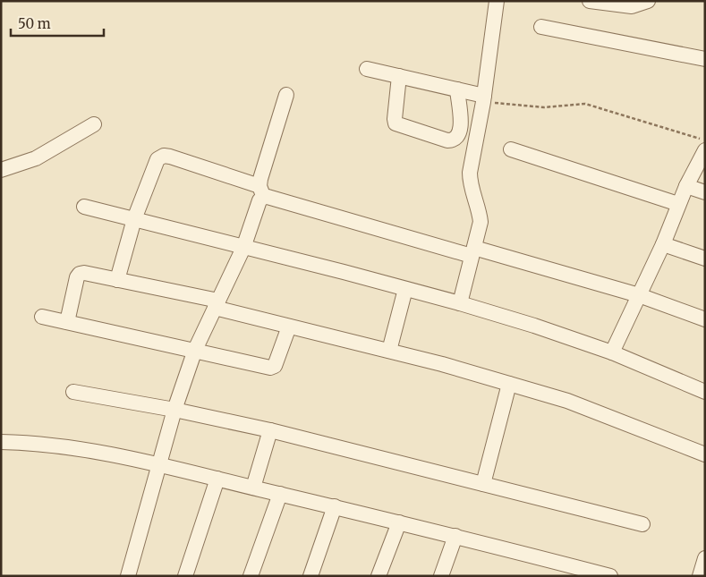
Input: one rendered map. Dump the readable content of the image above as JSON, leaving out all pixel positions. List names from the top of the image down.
{
  "scale_bar": "50 m"
}
